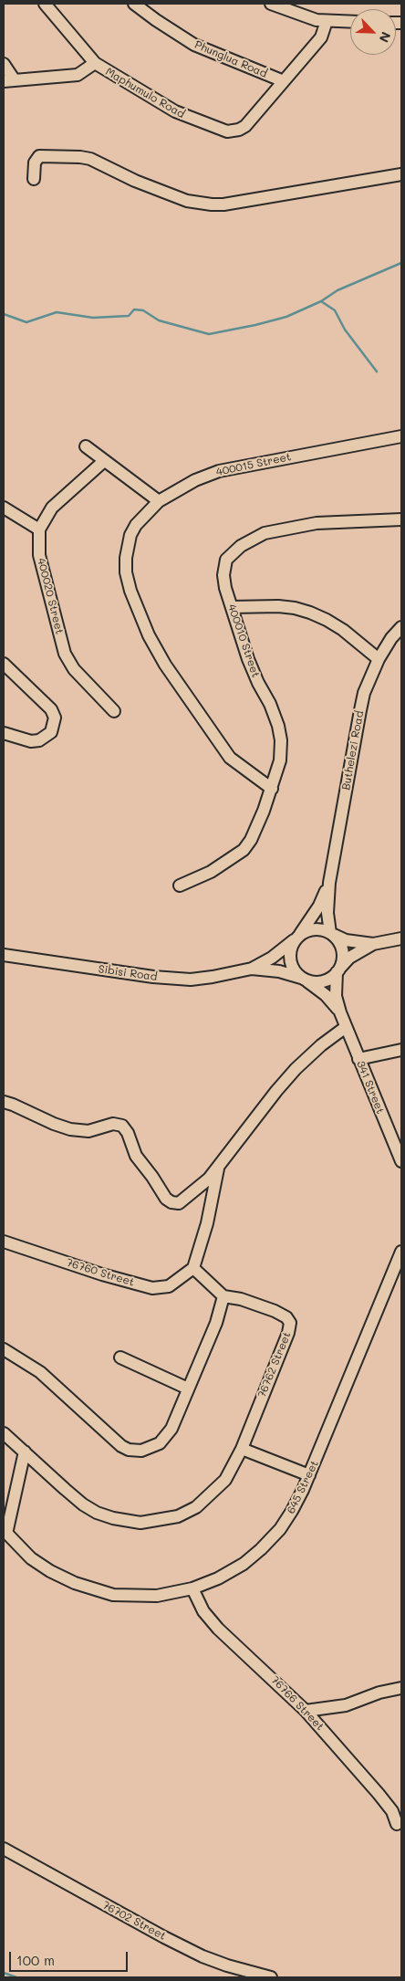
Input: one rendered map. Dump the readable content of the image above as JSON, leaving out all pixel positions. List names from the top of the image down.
{
  "streets": {
    "street": [
      "Phunglua Road",
      "Maphumulo Road",
      "400015 Street",
      "400020 Street",
      "400010 Street",
      "Buthelezi Road",
      "Sibisi Road",
      "341 Street",
      "76760 Street",
      "76762 Street",
      "645 Street",
      "76766 Street",
      "76702 Street"
    ]
  },
  "crossings": [
    ["Phunglua Road", "Maphumulo Road"],
    ["400015 Street", "400010 Street"],
    ["Buthelezi Road", "Sibisi Road"],
    ["Buthelezi Road", "341 Street"],
    ["Sibisi Road", "341 Street"],
    ["645 Street", "76766 Street"]
  ],
  "scale_bar": "100 m",
  "north": "bottom right"
}
